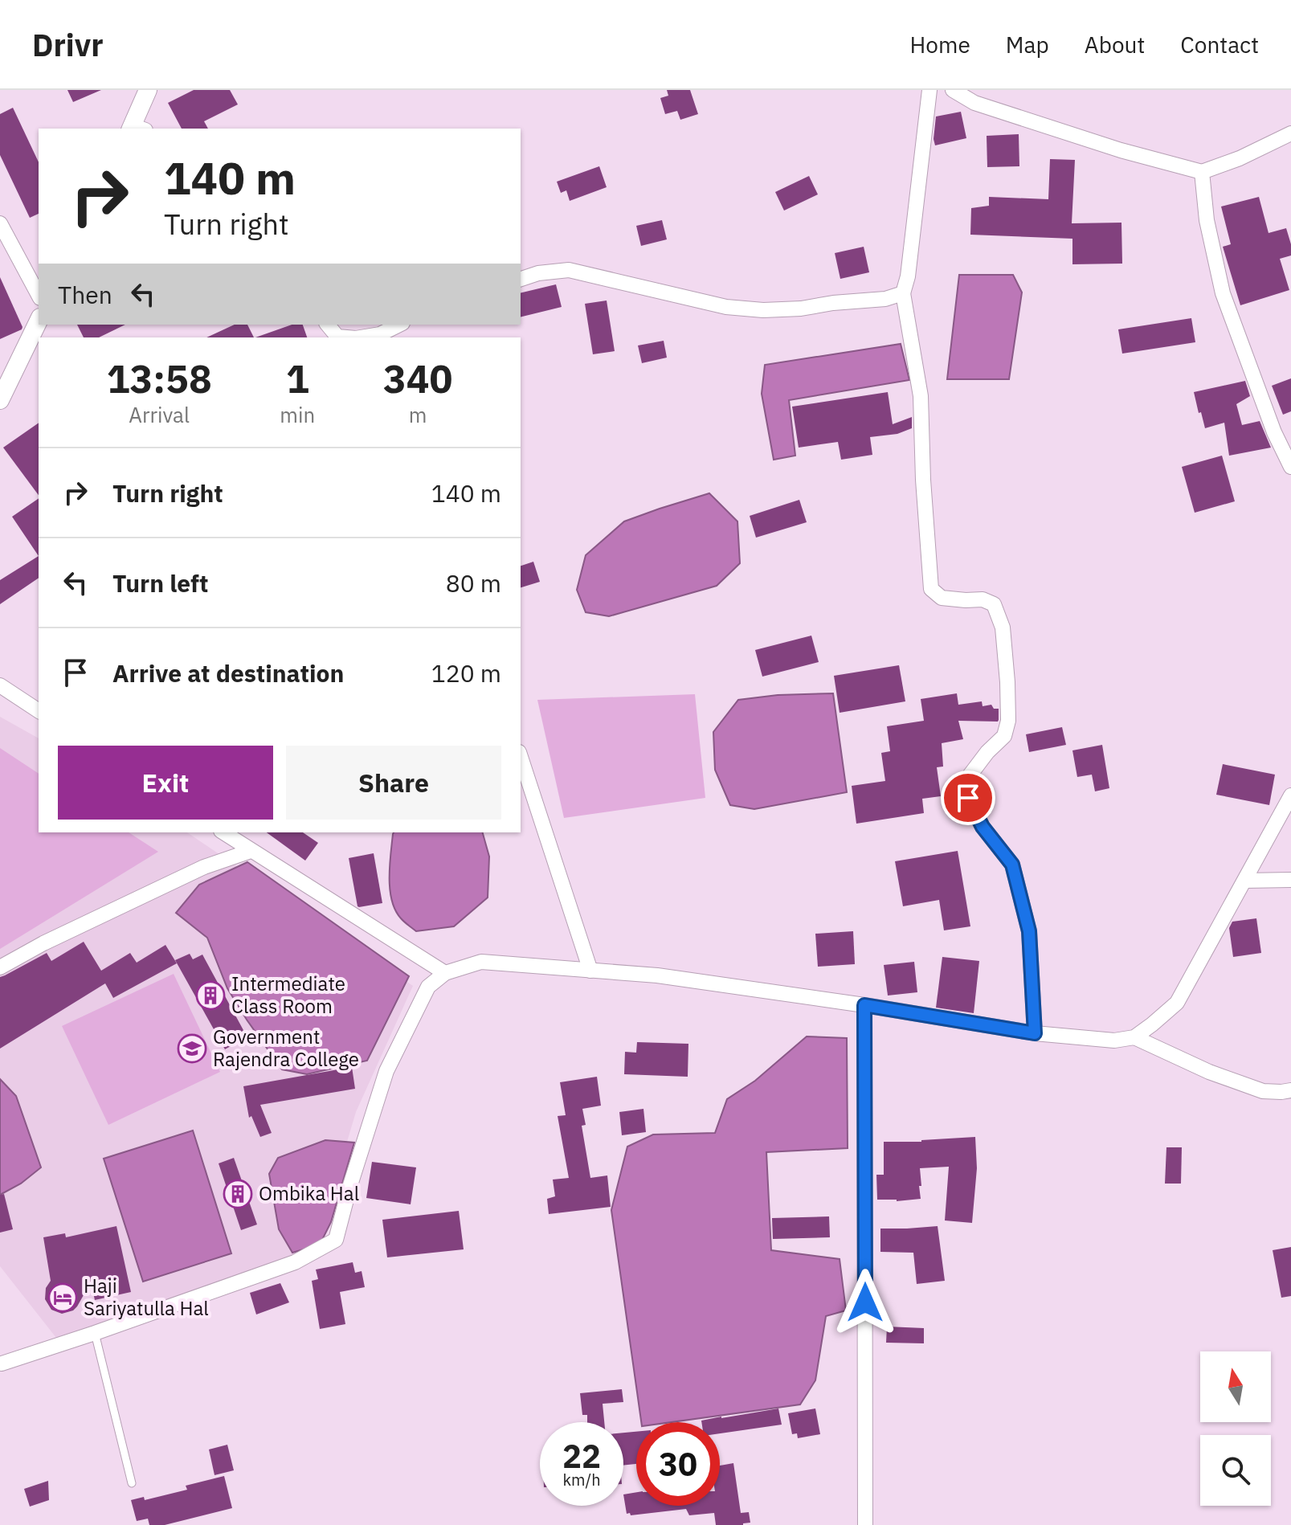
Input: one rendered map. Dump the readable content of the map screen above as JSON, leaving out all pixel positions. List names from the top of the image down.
{
  "places": {
    "building": ["Intermediate Class Room", "Ombika Hal"],
    "school or university": ["Government Rajendra College"],
    "hotel": ["Haji Sariyatulla Hal"]
  },
  "north": "top",
  "page": {
    "header": "Drivr",
    "nav": [
      "Home",
      "Map",
      "About",
      "Contact"
    ],
    "turn": ["140 m", "Turn right"],
    "then": "Then",
    "eta": [
      "13:58",
      "Arrival",
      "1",
      "min",
      "340",
      "m"
    ],
    "list": [
      {
        "name": "Turn right",
        "value": "140 m"
      },
      {
        "name": "Turn left",
        "value": "80 m"
      },
      {
        "name": "Arrive at destination",
        "value": "120 m"
      }
    ],
    "buttons": ["Exit", "Share"],
    "speed": "22 km/h",
    "limit": "30"
  }
}
